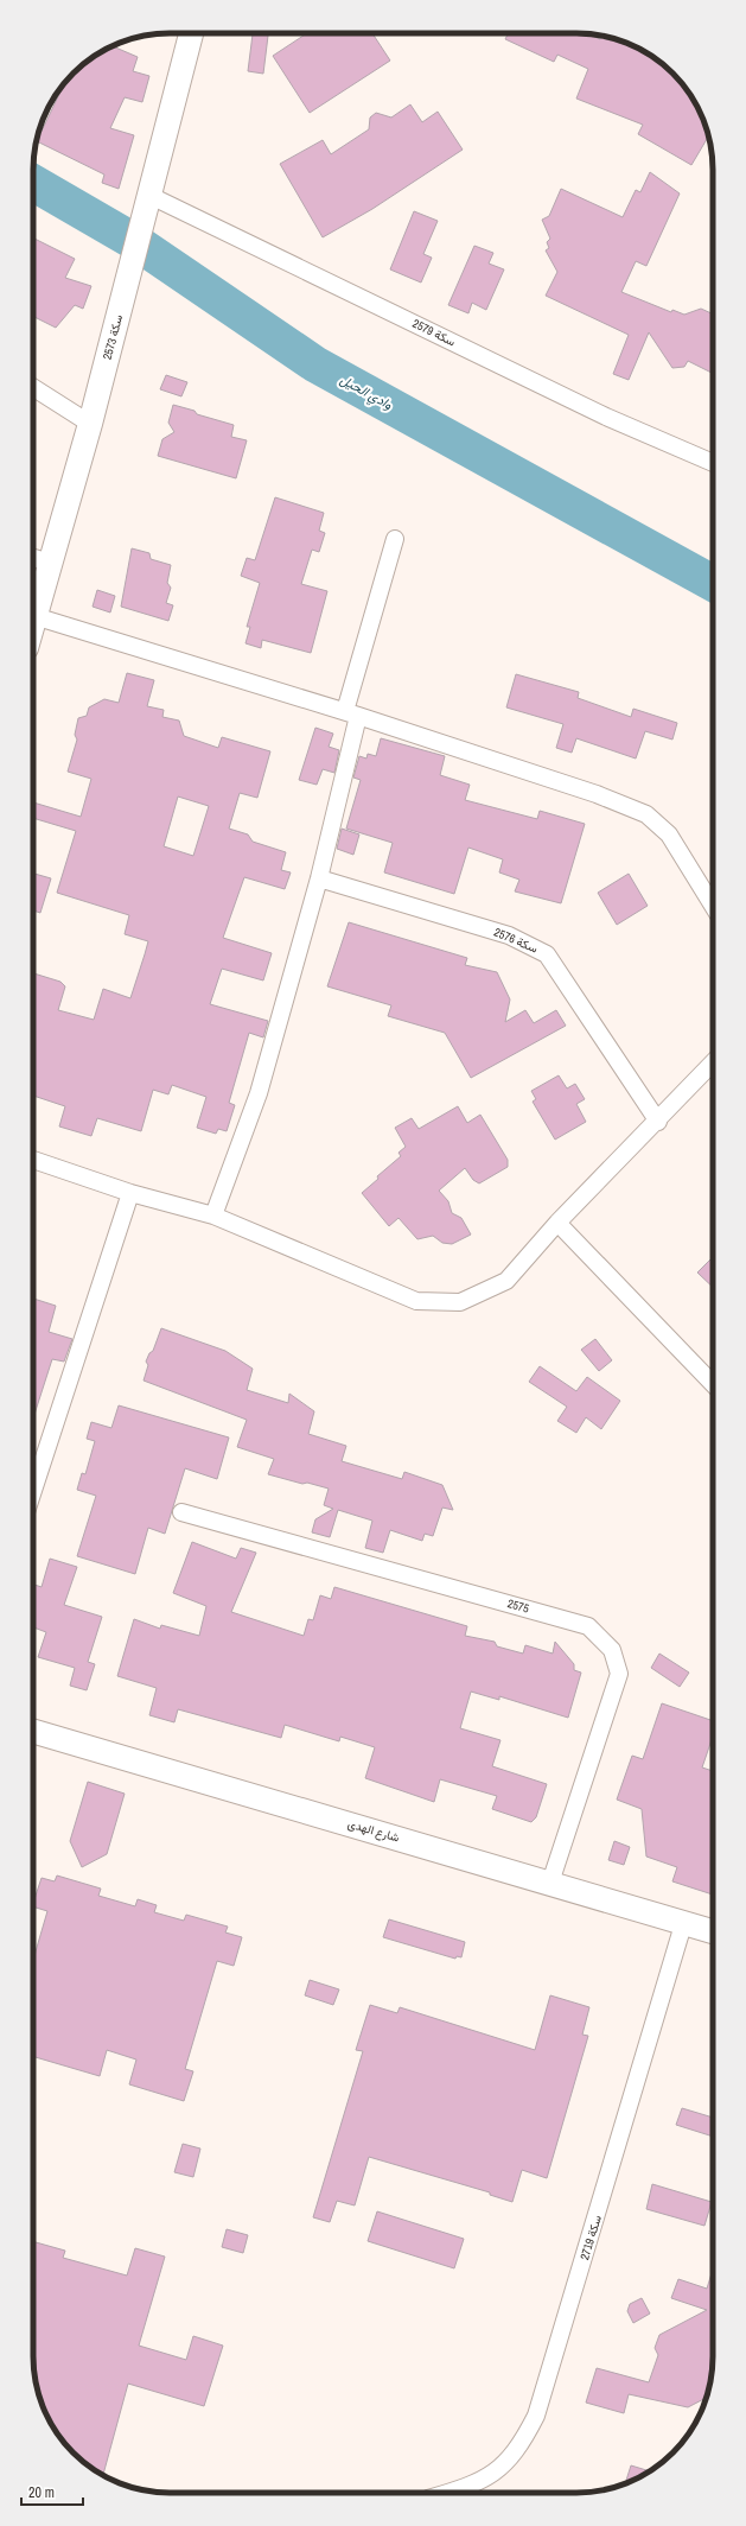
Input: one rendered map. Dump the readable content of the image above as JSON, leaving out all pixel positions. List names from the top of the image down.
{
  "streets": {
    "street": [
      "سكة 2579",
      "سكة 2573",
      "سكة 2576",
      "2575",
      "شارع الهدى",
      "سكة 2719"
    ]
  },
  "crossings": [
    ["سكة 2579", "سكة 2573"],
    ["2575", "شارع الهدى"],
    ["شارع الهدى", "سكة 2719"]
  ],
  "water": ["وادي الحيل"],
  "scale_bar": "20 m"
}
